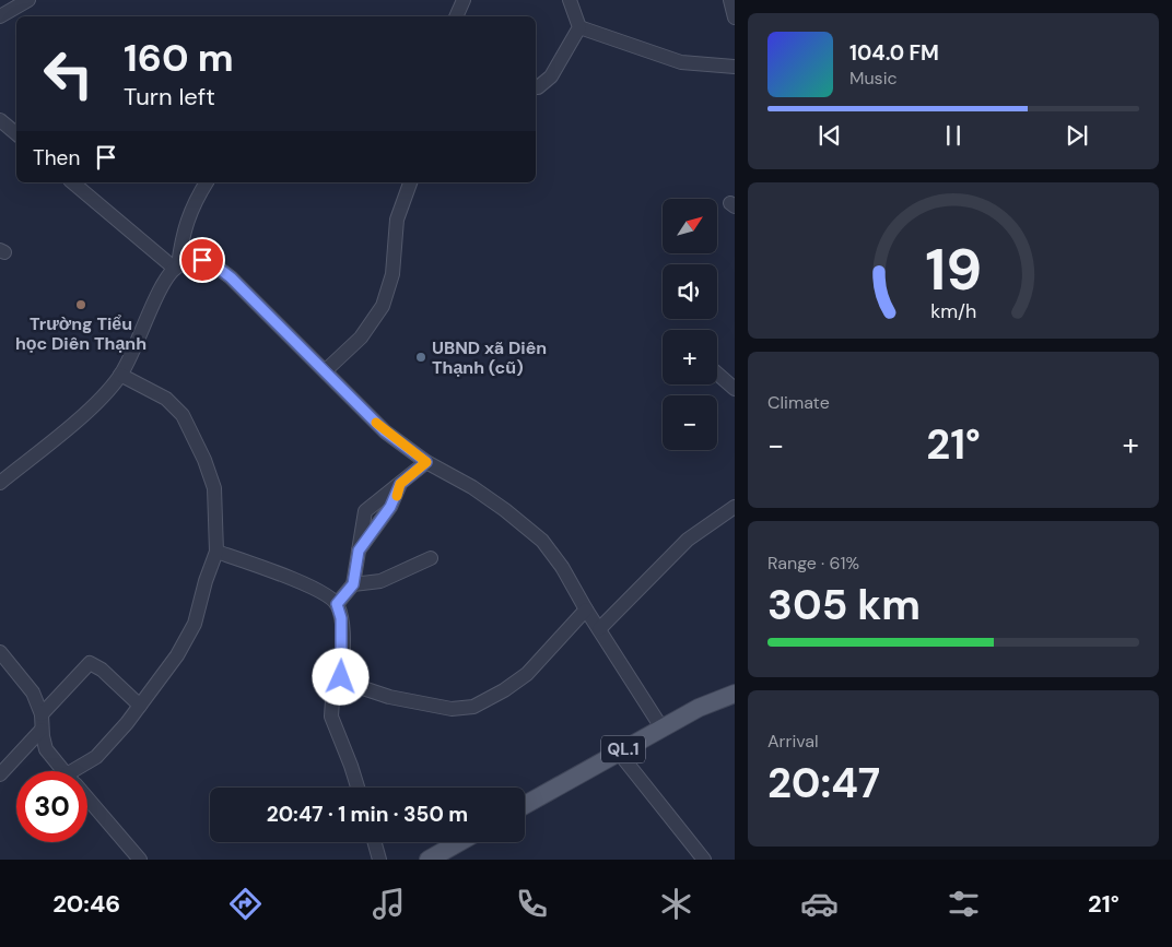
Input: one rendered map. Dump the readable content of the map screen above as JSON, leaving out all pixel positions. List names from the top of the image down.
{
  "streets": {
    "main road": ["QL.1"]
  },
  "places": ["Trường Tiểu học Diên Thạnh", "UBND xã Diên Thạnh (cũ)"],
  "north": "top right",
  "page": {
    "turn": ["160 m", "Turn left"],
    "song": ["104.0 FM", "Music"],
    "then": "Then",
    "map_buttons": ["+", "−"],
    "tile": [
      "Climate",
      ["Range · 61%", "305 km"],
      ["Arrival", "20:47"]
    ],
    "heat": ["−", "21°", "+"],
    "limit": "30",
    "trip": "20:47 · 1 min · 350 m",
    "tabs": ["20:46", "21°"],
    "gauge": ["19", "km/h"]
  }
}
